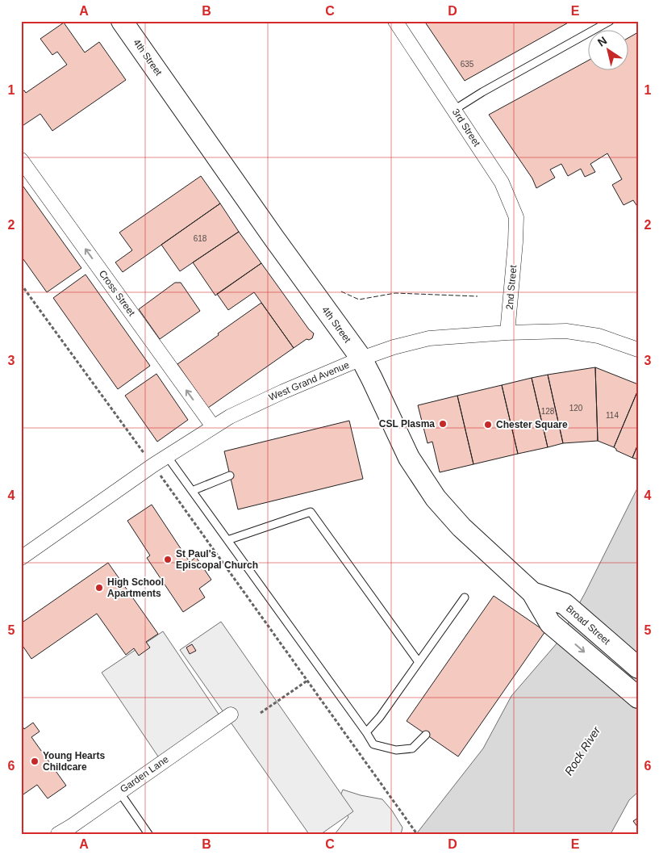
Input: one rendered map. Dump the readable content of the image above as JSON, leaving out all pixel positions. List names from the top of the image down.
{
  "streets": {
    "main road": ["4th Street", "Broad Street"],
    "street": [
      "3rd Street",
      "2nd Street",
      "Cross Street",
      "West Grand Avenue",
      "Garden Lane"
    ]
  },
  "crossings": [
    ["4th Street", "West Grand Avenue"],
    ["4th Street", "Broad Street"],
    ["3rd Street", "2nd Street"],
    ["2nd Street", "West Grand Avenue"],
    ["Cross Street", "West Grand Avenue"]
  ],
  "one_way": ["Cross Street"],
  "water": ["Rock River"],
  "places": [
    "CSL Plasma",
    "Chester Square",
    "St Paul's Episcopal Church",
    "High School Apartments",
    "Young Hearts Childcare"
  ],
  "house_numbers": [
    "635",
    "618",
    "120",
    "128",
    "114"
  ],
  "north": "top left",
  "grid": {
    "columns": [
      "A",
      "B",
      "C",
      "D",
      "E"
    ],
    "rows": [
      "1",
      "2",
      "3",
      "4",
      "5",
      "6"
    ]
  }
}
